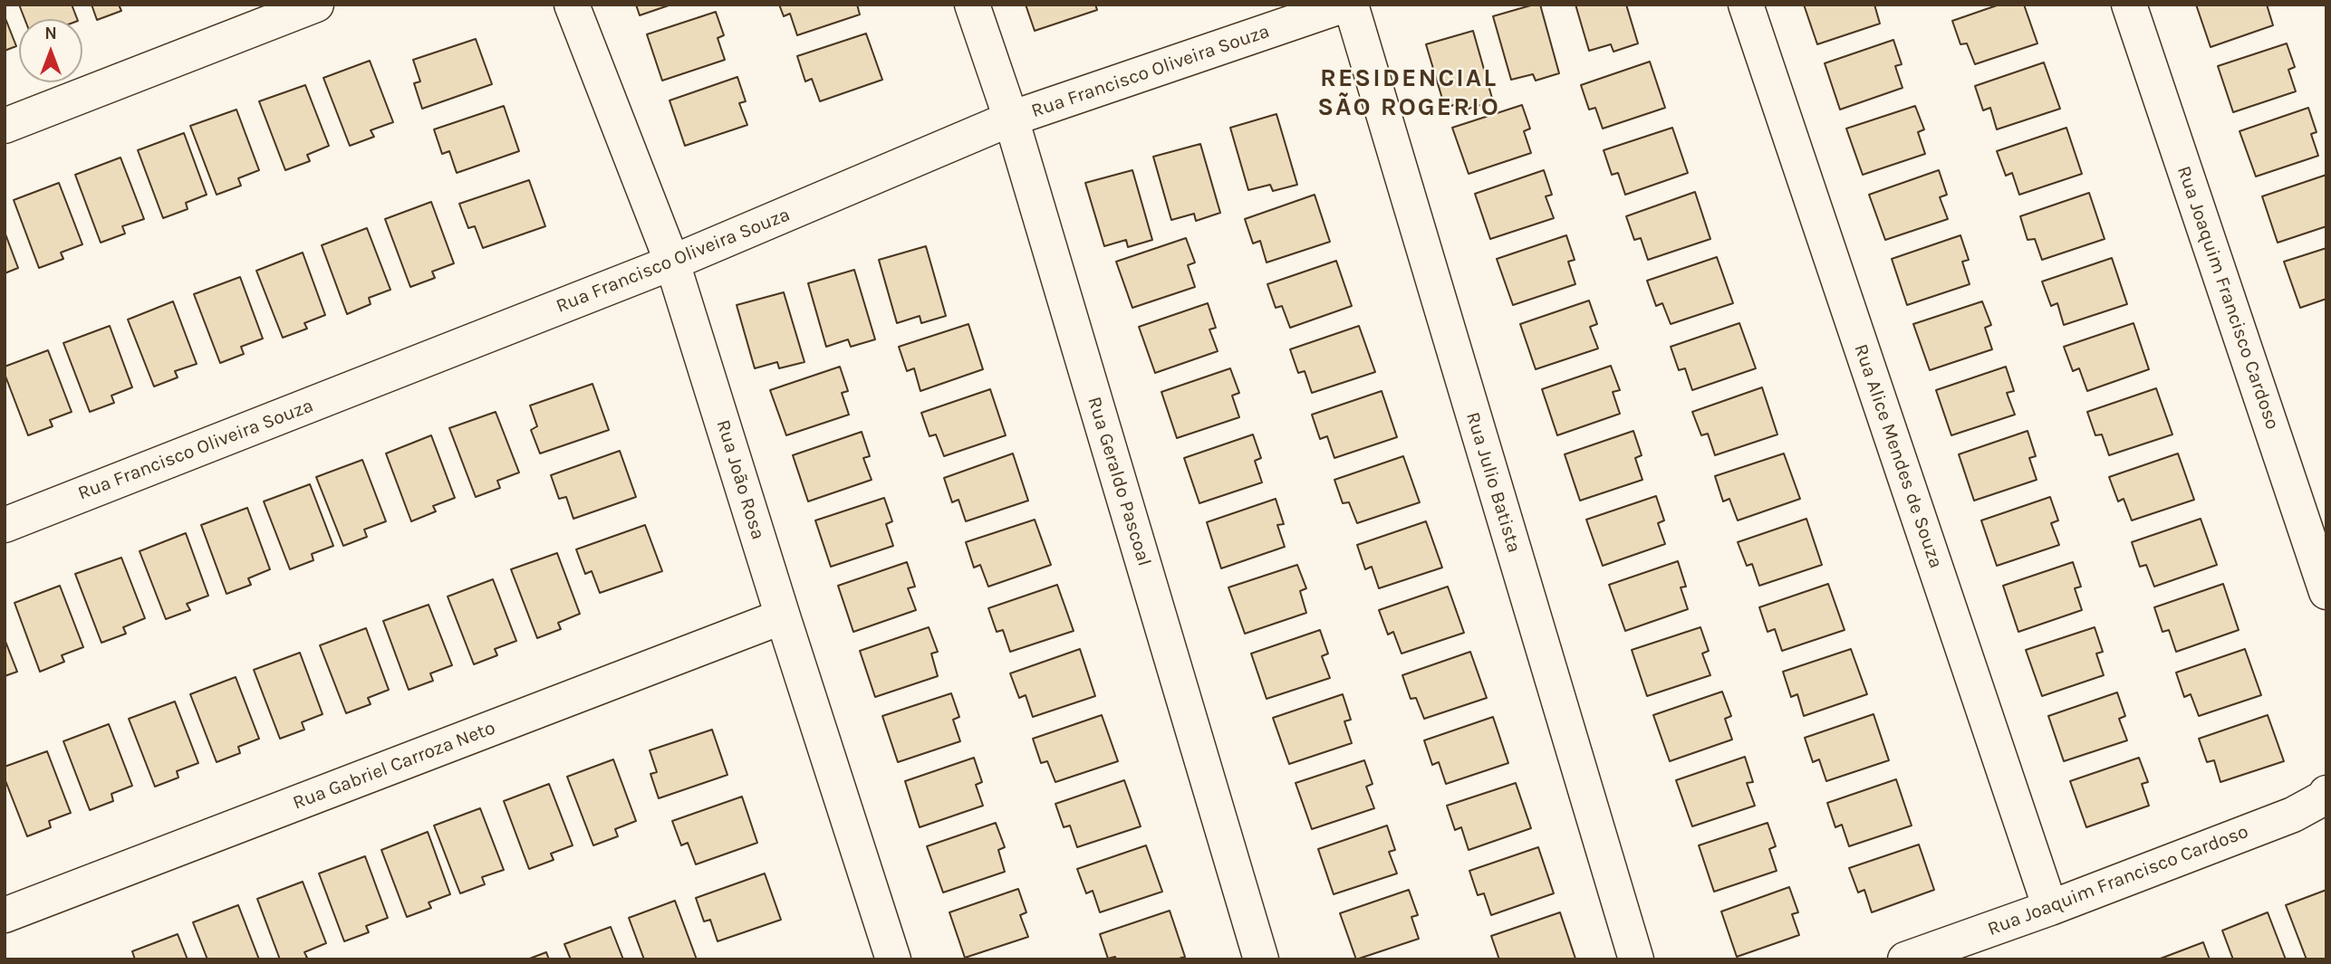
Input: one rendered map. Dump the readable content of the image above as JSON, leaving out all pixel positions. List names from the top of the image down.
{
  "streets": {
    "street": [
      "Rua Francisco Oliveira Souza",
      "Rua Joaquim Francisco Cardoso",
      "Rua Alice Mendes de Souza",
      "Rua João Rosa",
      "Rua Geraldo Pascoal",
      "Rua Julio Batista",
      "Rua Gabriel Carroza Neto"
    ]
  },
  "crossings": [
    ["Rua Francisco Oliveira Souza", "Rua João Rosa"],
    ["Rua Francisco Oliveira Souza", "Rua Geraldo Pascoal"],
    ["Rua Joaquim Francisco Cardoso", "Rua Alice Mendes de Souza"],
    ["Rua João Rosa", "Rua Gabriel Carroza Neto"]
  ],
  "districts": ["RESIDENCIAL SÃO ROGERIO"],
  "north": "top"
}
